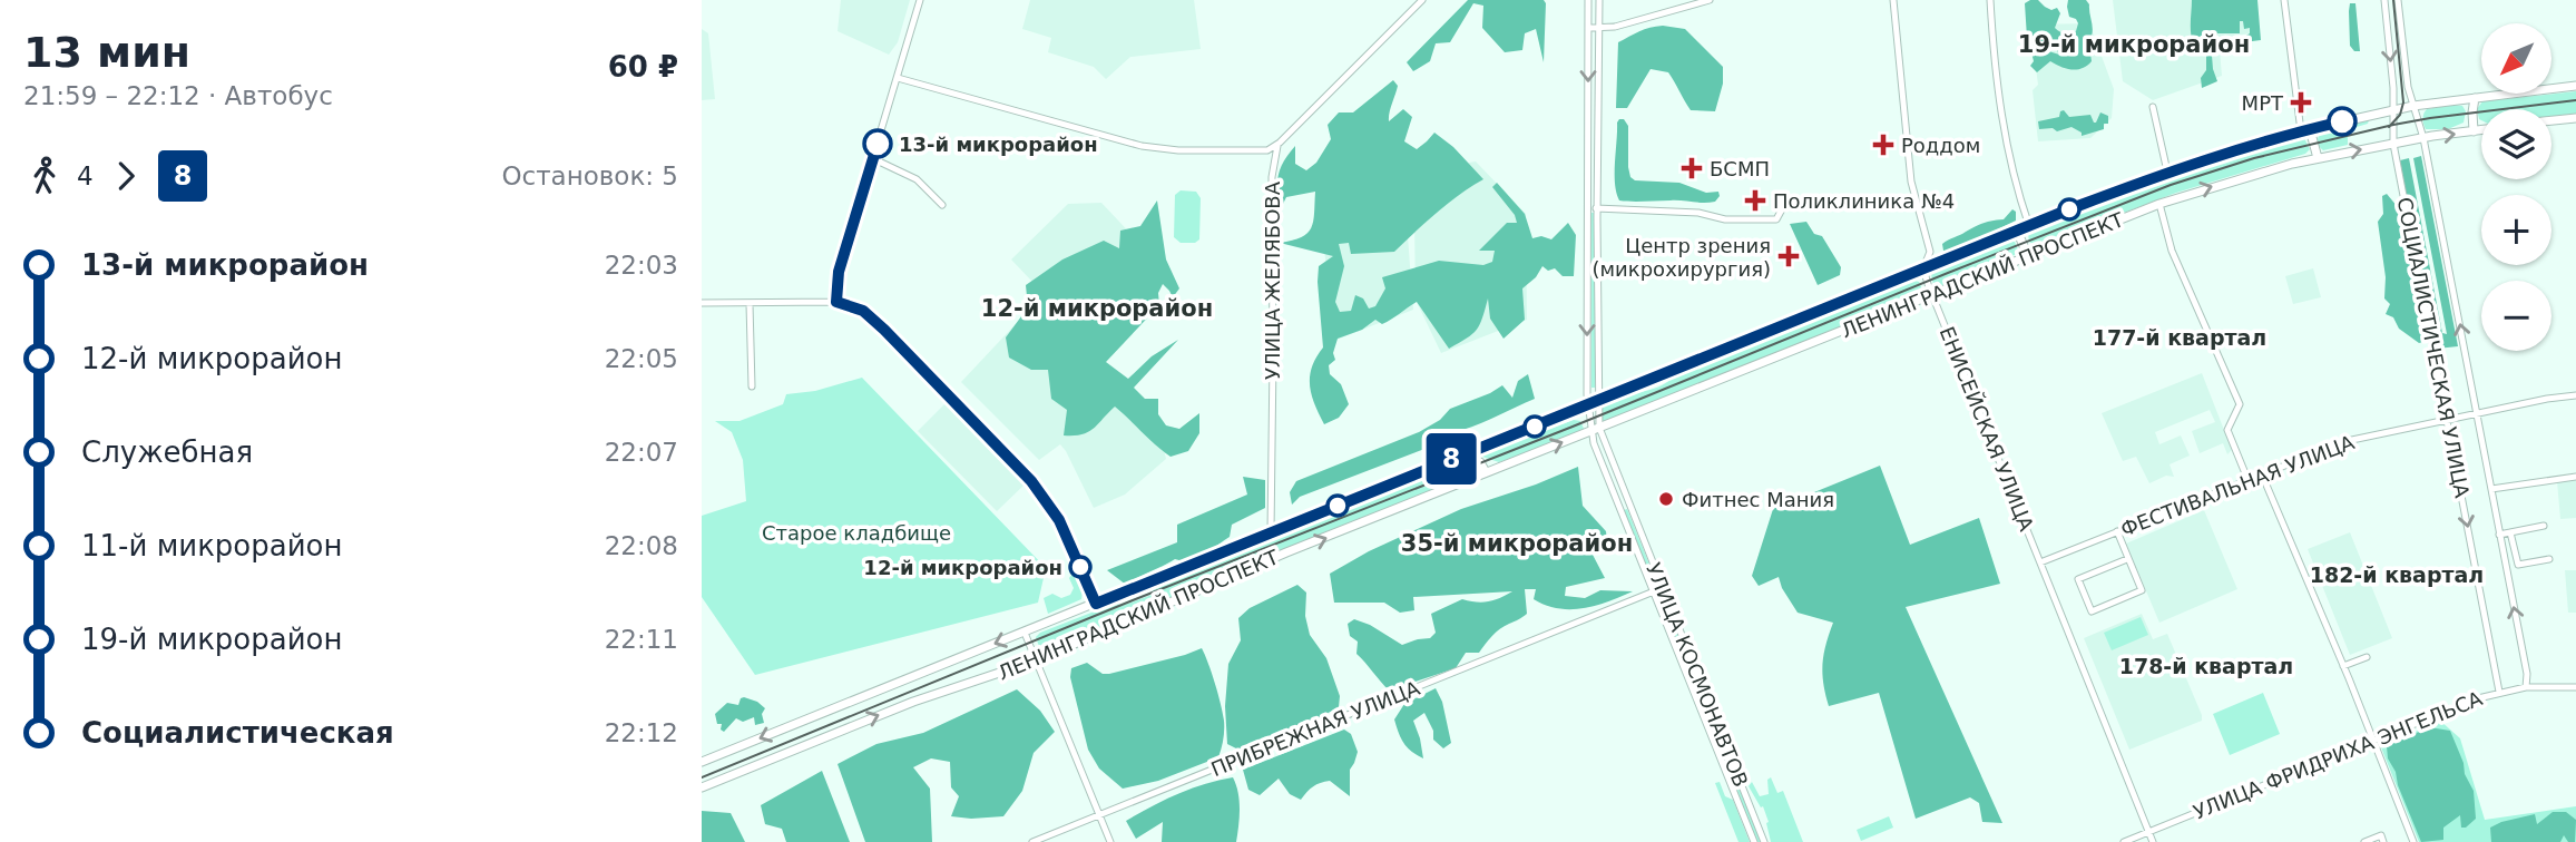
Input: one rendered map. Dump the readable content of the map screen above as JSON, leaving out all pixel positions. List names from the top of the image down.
{
  "streets": {
    "main road": ["ЛЕНИНГРАДСКИЙ ПРОСПЕКТ"],
    "street": [
      "УЛИЦА ЖЕЛЯБОВА",
      "СОЦИАЛИСТИЧЕСКАЯ УЛИЦА",
      "ЕНИСЕЙСКАЯ УЛИЦА",
      "ФЕСТИВАЛЬНАЯ УЛИЦА",
      "УЛИЦА КОСМОНАВТОВ",
      "ПРИБРЕЖНАЯ УЛИЦА",
      "УЛИЦА ФРИДРИХА ЭНГЕЛЬСА"
    ]
  },
  "crossings": [
    ["ЛЕНИНГРАДСКИЙ ПРОСПЕКТ", "УЛИЦА ЖЕЛЯБОВА"],
    ["ЛЕНИНГРАДСКИЙ ПРОСПЕКТ", "СОЦИАЛИСТИЧЕСКАЯ УЛИЦА"],
    ["ЛЕНИНГРАДСКИЙ ПРОСПЕКТ", "ЕНИСЕЙСКАЯ УЛИЦА"],
    ["ЛЕНИНГРАДСКИЙ ПРОСПЕКТ", "УЛИЦА КОСМОНАВТОВ"],
    ["СОЦИАЛИСТИЧЕСКАЯ УЛИЦА", "ФЕСТИВАЛЬНАЯ УЛИЦА"],
    ["СОЦИАЛИСТИЧЕСКАЯ УЛИЦА", "УЛИЦА ФРИДРИХА ЭНГЕЛЬСА"],
    ["ЕНИСЕЙСКАЯ УЛИЦА", "ФЕСТИВАЛЬНАЯ УЛИЦА"],
    ["ЕНИСЕЙСКАЯ УЛИЦА", "УЛИЦА ФРИДРИХА ЭНГЕЛЬСА"],
    ["УЛИЦА КОСМОНАВТОВ", "ПРИБРЕЖНАЯ УЛИЦА"]
  ],
  "districts": [
    "19-й микрорайон",
    "12-й микрорайон",
    "177-й квартал",
    "35-й микрорайон",
    "182-й квартал",
    "178-й квартал"
  ],
  "parks": ["Старое кладбище"],
  "places": {
    "health": [
      "МРТ",
      "Роддом",
      "БСМП",
      "Поликлиника №4",
      "Центр зрения (микрохирургия)"
    ],
    "other": ["13-й микрорайон", "Фитнес Мания", "12-й микрорайон"]
  },
  "lines": ["bus line 8"],
  "north": "bottom left",
  "page": {
    "heading": ["13 мин", "21:59 – 22:12 · Автобус", "60 ₽"],
    "on_map": "8",
    "map_buttons": ["+", "−"],
    "legs": ["4", "8", "Остановок: 5"],
    "list": [
      {
        "name": "13-й микрорайон",
        "value": "22:03"
      },
      {
        "name": "12-й микрорайон",
        "value": "22:05"
      },
      {
        "name": "Служебная",
        "value": "22:07"
      },
      {
        "name": "11-й микрорайон",
        "value": "22:08"
      },
      {
        "name": "19-й микрорайон",
        "value": "22:11"
      },
      {
        "name": "Социалистическая",
        "value": "22:12"
      }
    ]
  }
}
